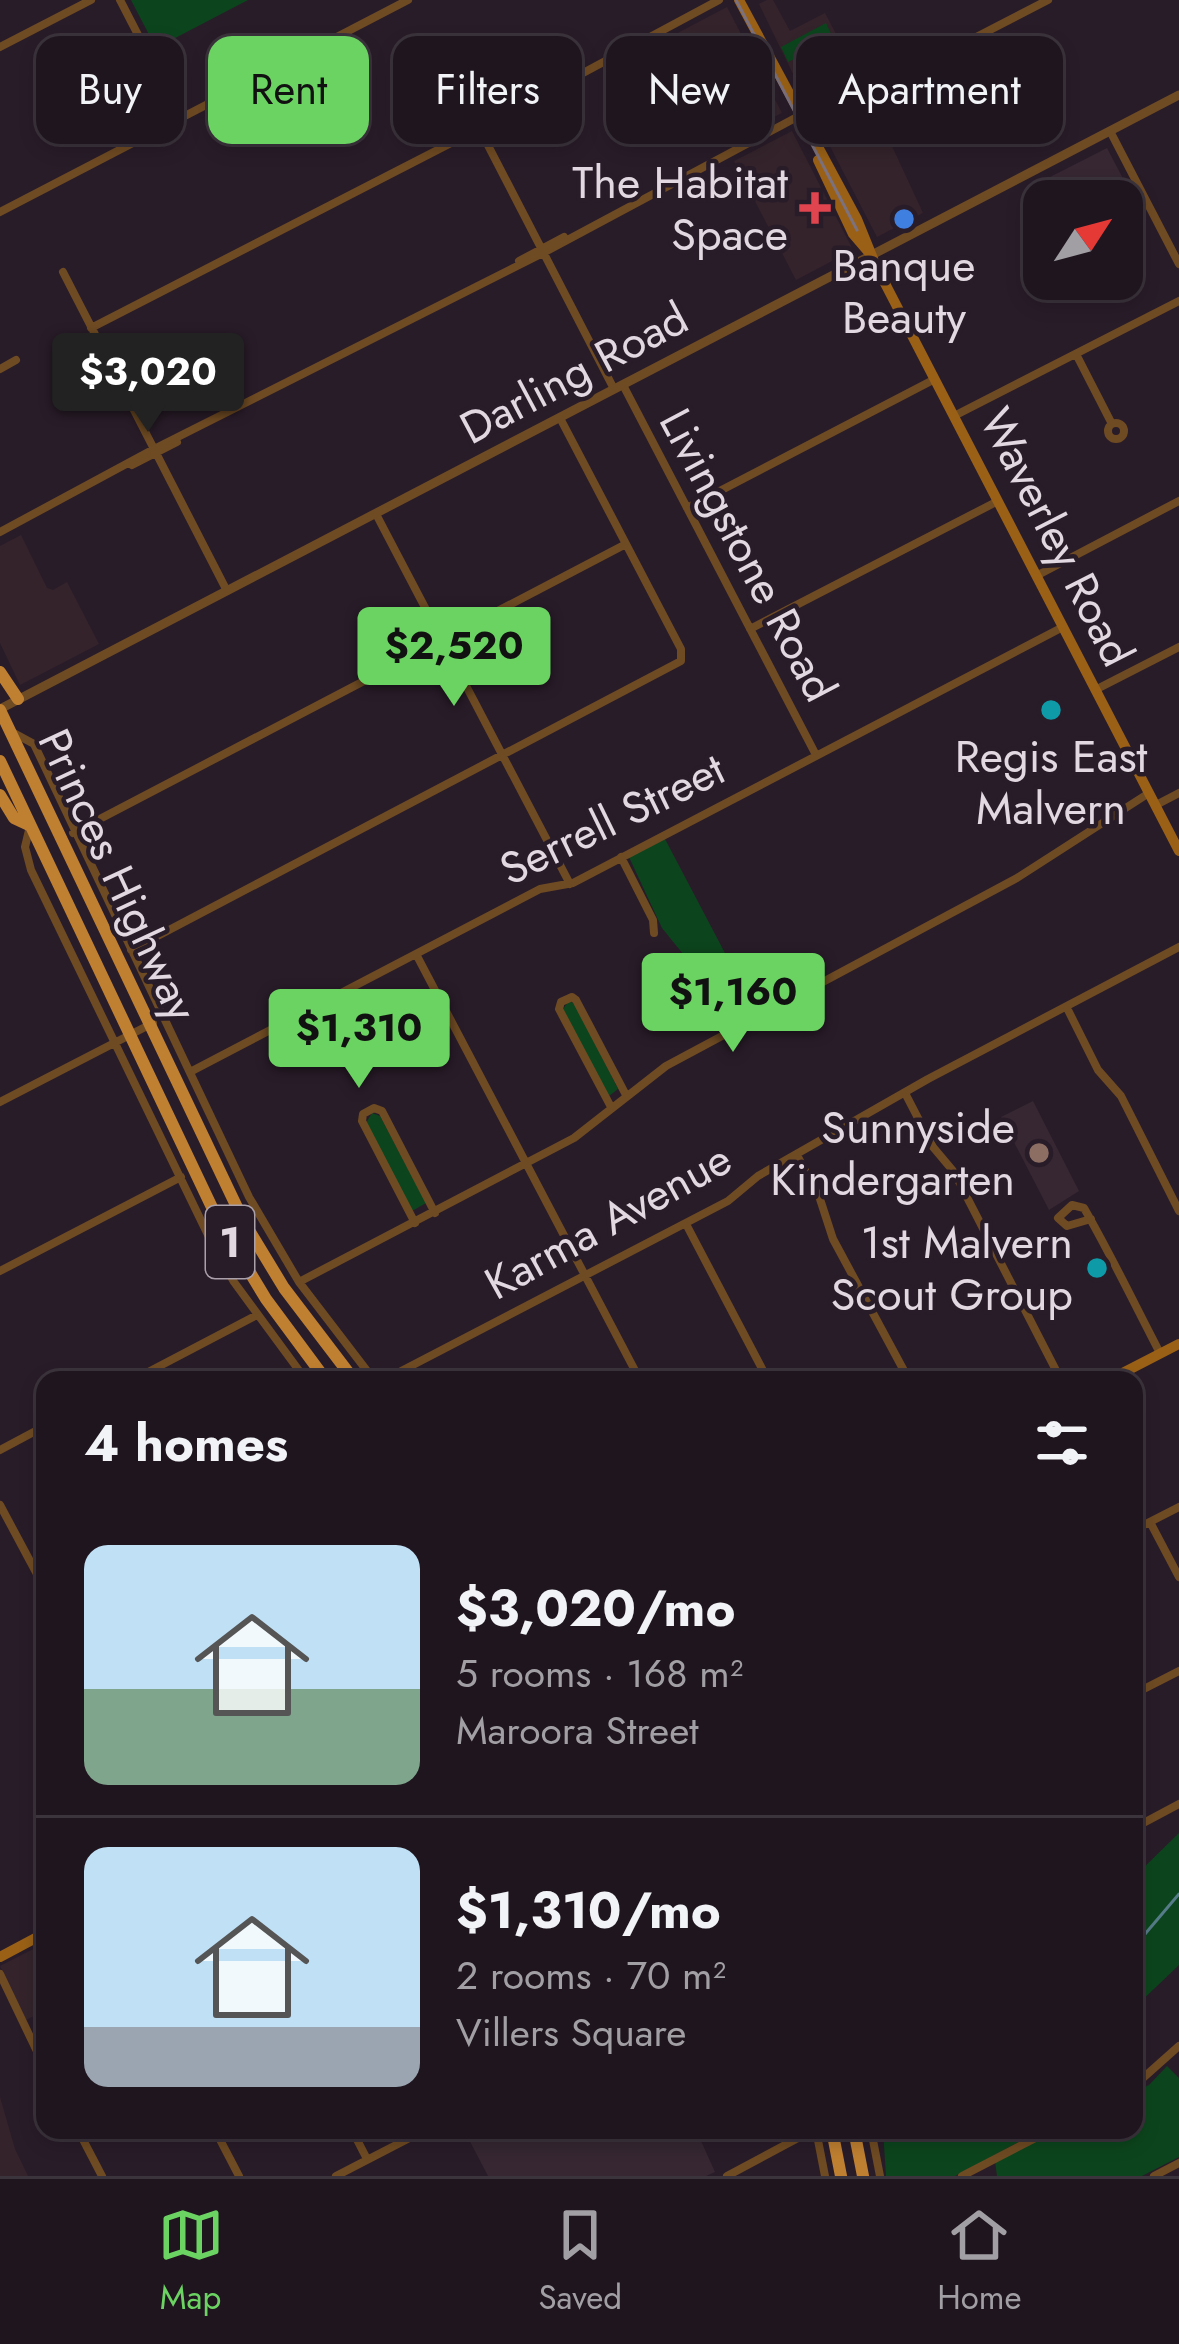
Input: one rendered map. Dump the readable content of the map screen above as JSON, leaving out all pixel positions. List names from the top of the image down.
{
  "streets": {
    "highway": ["Princes Highway", "1"],
    "main road": ["Waverley Road"],
    "street": [
      "Darling Road",
      "Livingstone Road",
      "Serrell Street",
      "Karma Avenue"
    ]
  },
  "crossings": [
    ["Darling Road", "Waverley Road"],
    ["Darling Road", "Livingstone Road"],
    ["Darling Road", "Princes Highway"],
    ["Waverley Road", "Serrell Street"],
    ["Livingstone Road", "Serrell Street"]
  ],
  "places": {
    "health": ["The Habitat Space"],
    "other": [
      "Banque Beauty",
      "Regis East Malvern",
      "Sunnyside Kindergarten",
      "1st Malvern Scout Group"
    ]
  },
  "north": "top right",
  "page": {
    "chip": [
      "Buy",
      "Rent",
      "Filters",
      "New",
      "Apartment"
    ],
    "price": [
      "$3,020",
      "$2,520",
      "$1,160",
      "$1,310"
    ],
    "heading": "4 homes",
    "list": [
      {
        "name": "$3,020/mo",
        "note": "5 rooms · 168 m² · Maroora Street"
      },
      {
        "name": "$1,310/mo",
        "note": "2 rooms · 70 m² · Villers Square"
      }
    ],
    "tabs": ["Map", "Saved", "Home"]
  }
}
